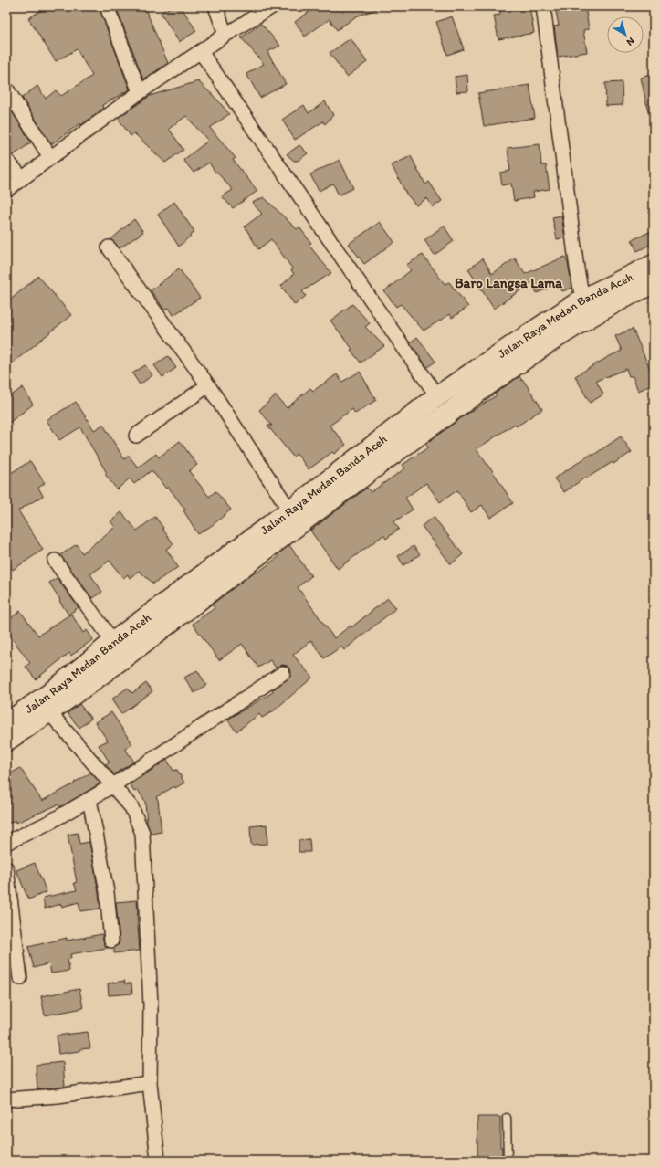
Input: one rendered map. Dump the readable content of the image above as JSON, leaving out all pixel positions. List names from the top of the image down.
{
  "streets": {
    "highway": ["Jalan Raya Medan Banda Aceh"]
  },
  "districts": ["Baro Langsa Lama"],
  "north": "bottom right"
}
